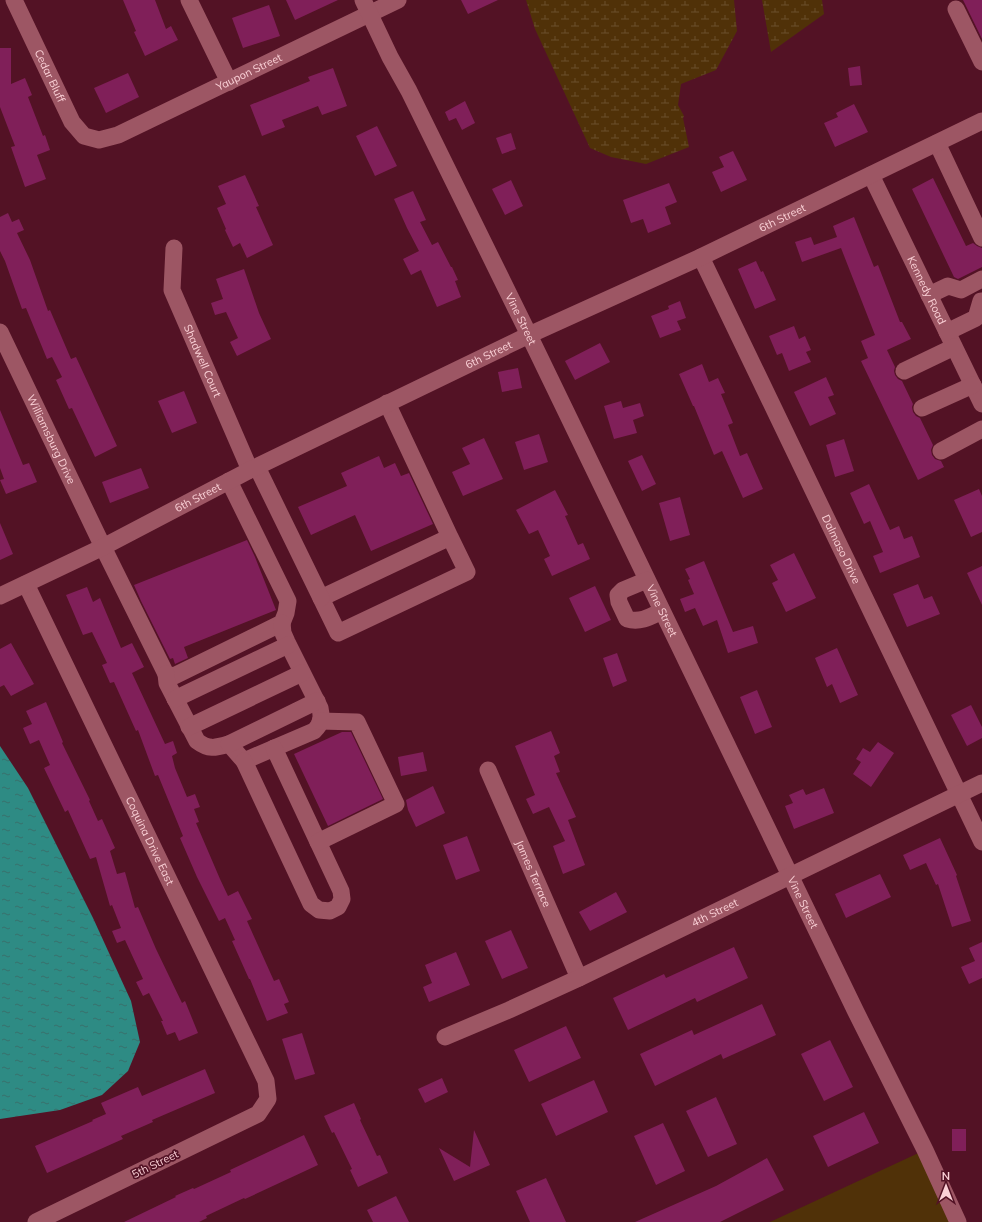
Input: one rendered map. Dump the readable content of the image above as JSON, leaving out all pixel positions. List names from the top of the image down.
{
  "streets": {
    "street": [
      "Yaupon Street",
      "Cedar Bluff",
      "6th Street",
      "Kennedy Road",
      "Vine Street",
      "Shadwell Court",
      "Williamsburg Drive",
      "Dalmaso Drive",
      "Coquina Drive East",
      "James Terrace",
      "4th Street",
      "5th Street"
    ]
  },
  "crossings": [
    ["Yaupon Street", "Cedar Bluff"],
    ["Yaupon Street", "Vine Street"],
    ["6th Street", "Kennedy Road"],
    ["6th Street", "Vine Street"],
    ["6th Street", "Shadwell Court"],
    ["6th Street", "Williamsburg Drive"],
    ["6th Street", "Dalmaso Drive"],
    ["6th Street", "Coquina Drive East"],
    ["Vine Street", "4th Street"],
    ["Dalmaso Drive", "4th Street"],
    ["Coquina Drive East", "5th Street"],
    ["James Terrace", "4th Street"]
  ],
  "north": "top"
}
